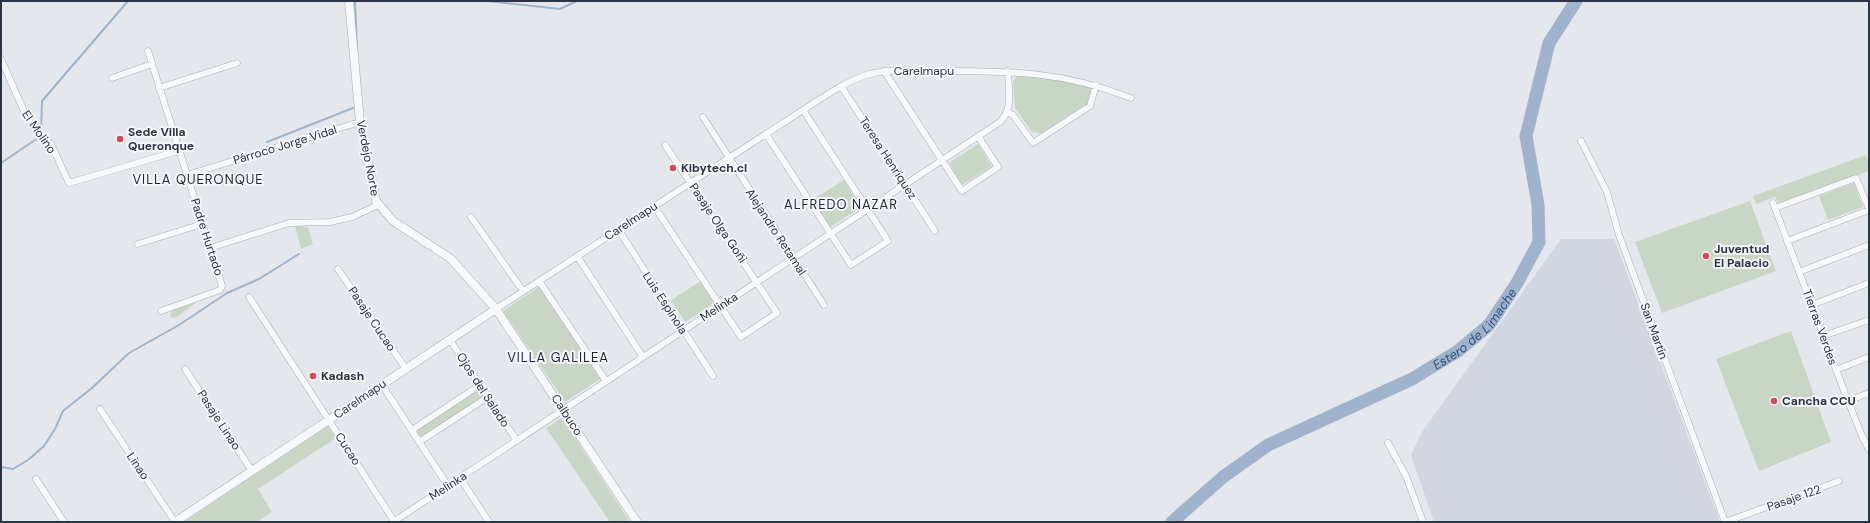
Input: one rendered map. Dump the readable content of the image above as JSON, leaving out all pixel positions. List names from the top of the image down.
{
  "streets": {
    "street": [
      "Carelmapu",
      "El Molino",
      "Párroco Jorge Vidal",
      "Verdejo Norte",
      "Teresa Henríquez",
      "Pasaje Olga Goñi",
      "Alejandro Retamal",
      "Padre Hurtado",
      "Luis Espínola",
      "Melinka",
      "Pasaje Cucao",
      "Tierras Verdes",
      "San Martín",
      "Ojos del Salado",
      "Calbuco",
      "Pasaje Linao",
      "Cucao",
      "Linao",
      "Pasaje 122"
    ]
  },
  "crossings": [
    ["Carelmapu", "Verdejo Norte"],
    ["Carelmapu", "Teresa Henríquez"],
    ["Carelmapu", "Pasaje Olga Goñi"],
    ["Carelmapu", "Alejandro Retamal"],
    ["Carelmapu", "Luis Espínola"],
    ["Carelmapu", "Pasaje Cucao"],
    ["Carelmapu", "Ojos del Salado"],
    ["Carelmapu", "Calbuco"],
    ["Carelmapu", "Pasaje Linao"],
    ["Carelmapu", "Cucao"],
    ["Carelmapu", "Linao"],
    ["El Molino", "Padre Hurtado"],
    ["Párroco Jorge Vidal", "Verdejo Norte"],
    ["Párroco Jorge Vidal", "Padre Hurtado"],
    ["Verdejo Norte", "Calbuco"],
    ["Teresa Henríquez", "Melinka"],
    ["Pasaje Olga Goñi", "Melinka"],
    ["Alejandro Retamal", "Melinka"],
    ["Luis Espínola", "Melinka"],
    ["Melinka", "Ojos del Salado"],
    ["Melinka", "Calbuco"],
    ["Melinka", "Cucao"],
    ["San Martín", "Pasaje 122"]
  ],
  "districts": ["VILLA QUERONQUE", "ALFREDO NAZAR", "VILLA GALILEA"],
  "water": ["Estero de Limache"],
  "places": [
    "Sede Villa Queronque",
    "Kibytech.cl",
    "Juventud El Palacio",
    "Kadash",
    "Cancha CCU"
  ]
}
